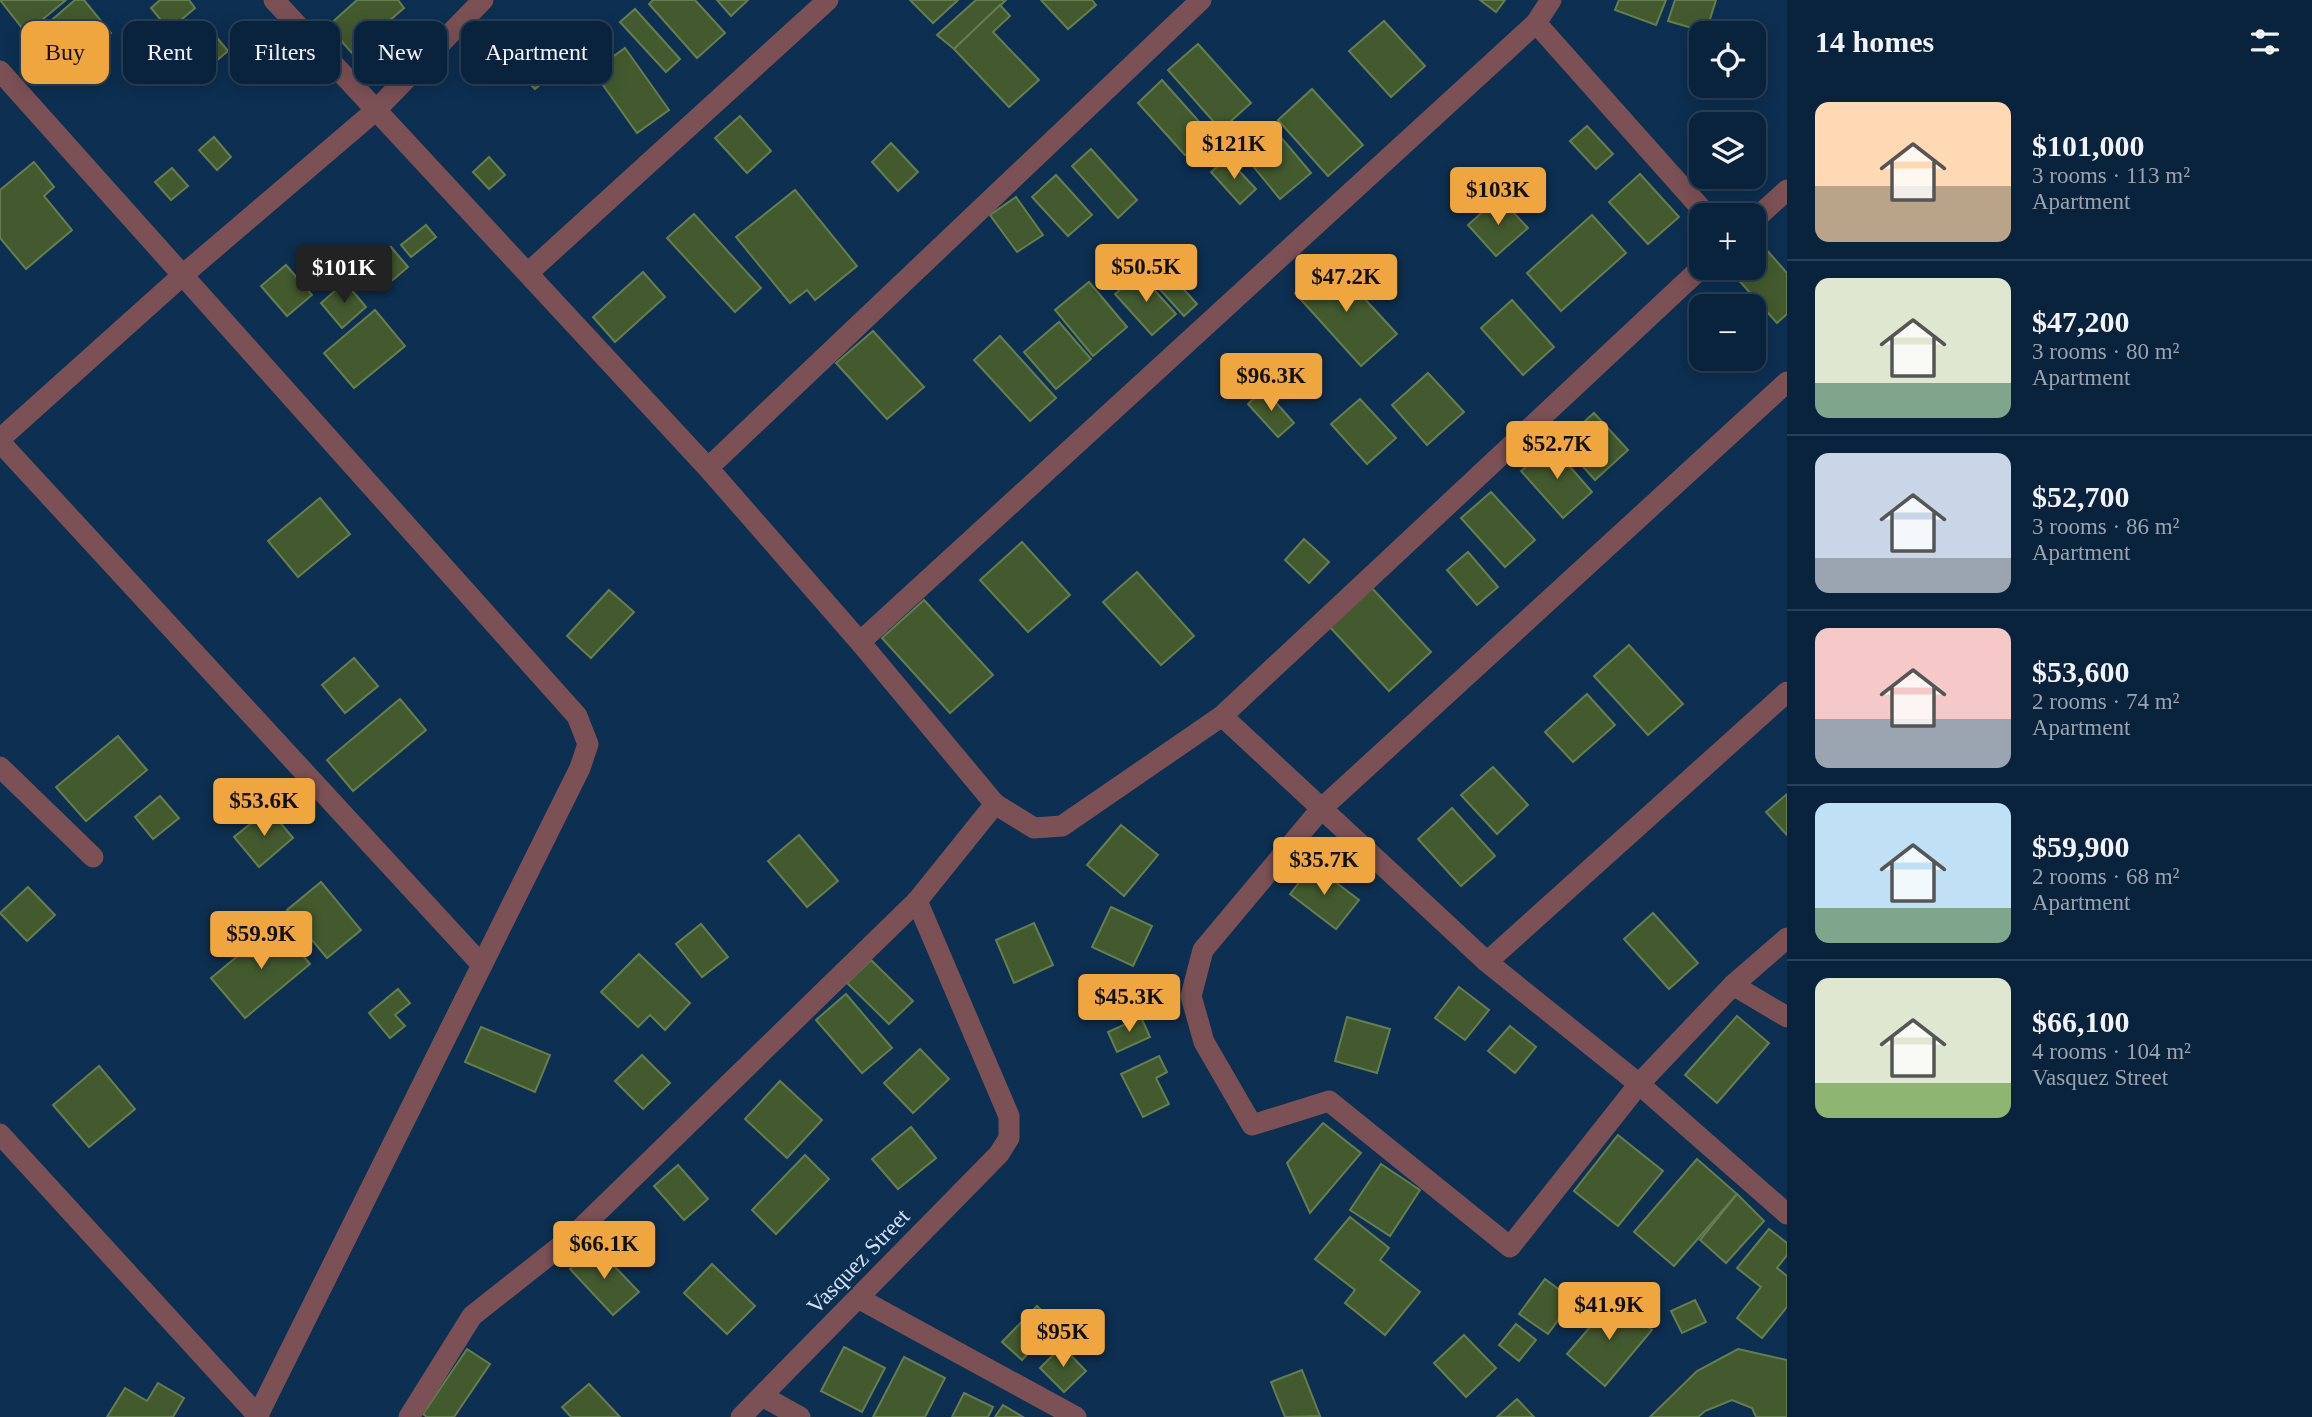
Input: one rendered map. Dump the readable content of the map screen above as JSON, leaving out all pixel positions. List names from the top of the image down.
{
  "streets": {
    "street": ["Vasquez Street"]
  },
  "page": {
    "heading": "14 homes",
    "map_buttons": ["+", "−"],
    "chip": [
      "Buy",
      "Rent",
      "Filters",
      "New",
      "Apartment"
    ],
    "list": [
      {
        "name": "$101,000",
        "note": "3 rooms · 113 m² · Apartment"
      },
      {
        "name": "$47,200",
        "note": "3 rooms · 80 m² · Apartment"
      },
      {
        "name": "$52,700",
        "note": "3 rooms · 86 m² · Apartment"
      },
      {
        "name": "$53,600",
        "note": "2 rooms · 74 m² · Apartment"
      },
      {
        "name": "$59,900",
        "note": "2 rooms · 68 m² · Apartment"
      },
      {
        "name": "$66,100",
        "note": "4 rooms · 104 m² · Vasquez Street"
      }
    ],
    "price": [
      "$121K",
      "$103K",
      "$50.5K",
      "$101K",
      "$47.2K",
      "$96.3K",
      "$52.7K",
      "$53.6K",
      "$35.7K",
      "$59.9K",
      "$45.3K",
      "$66.1K",
      "$41.9K",
      "$95K"
    ]
  }
}
